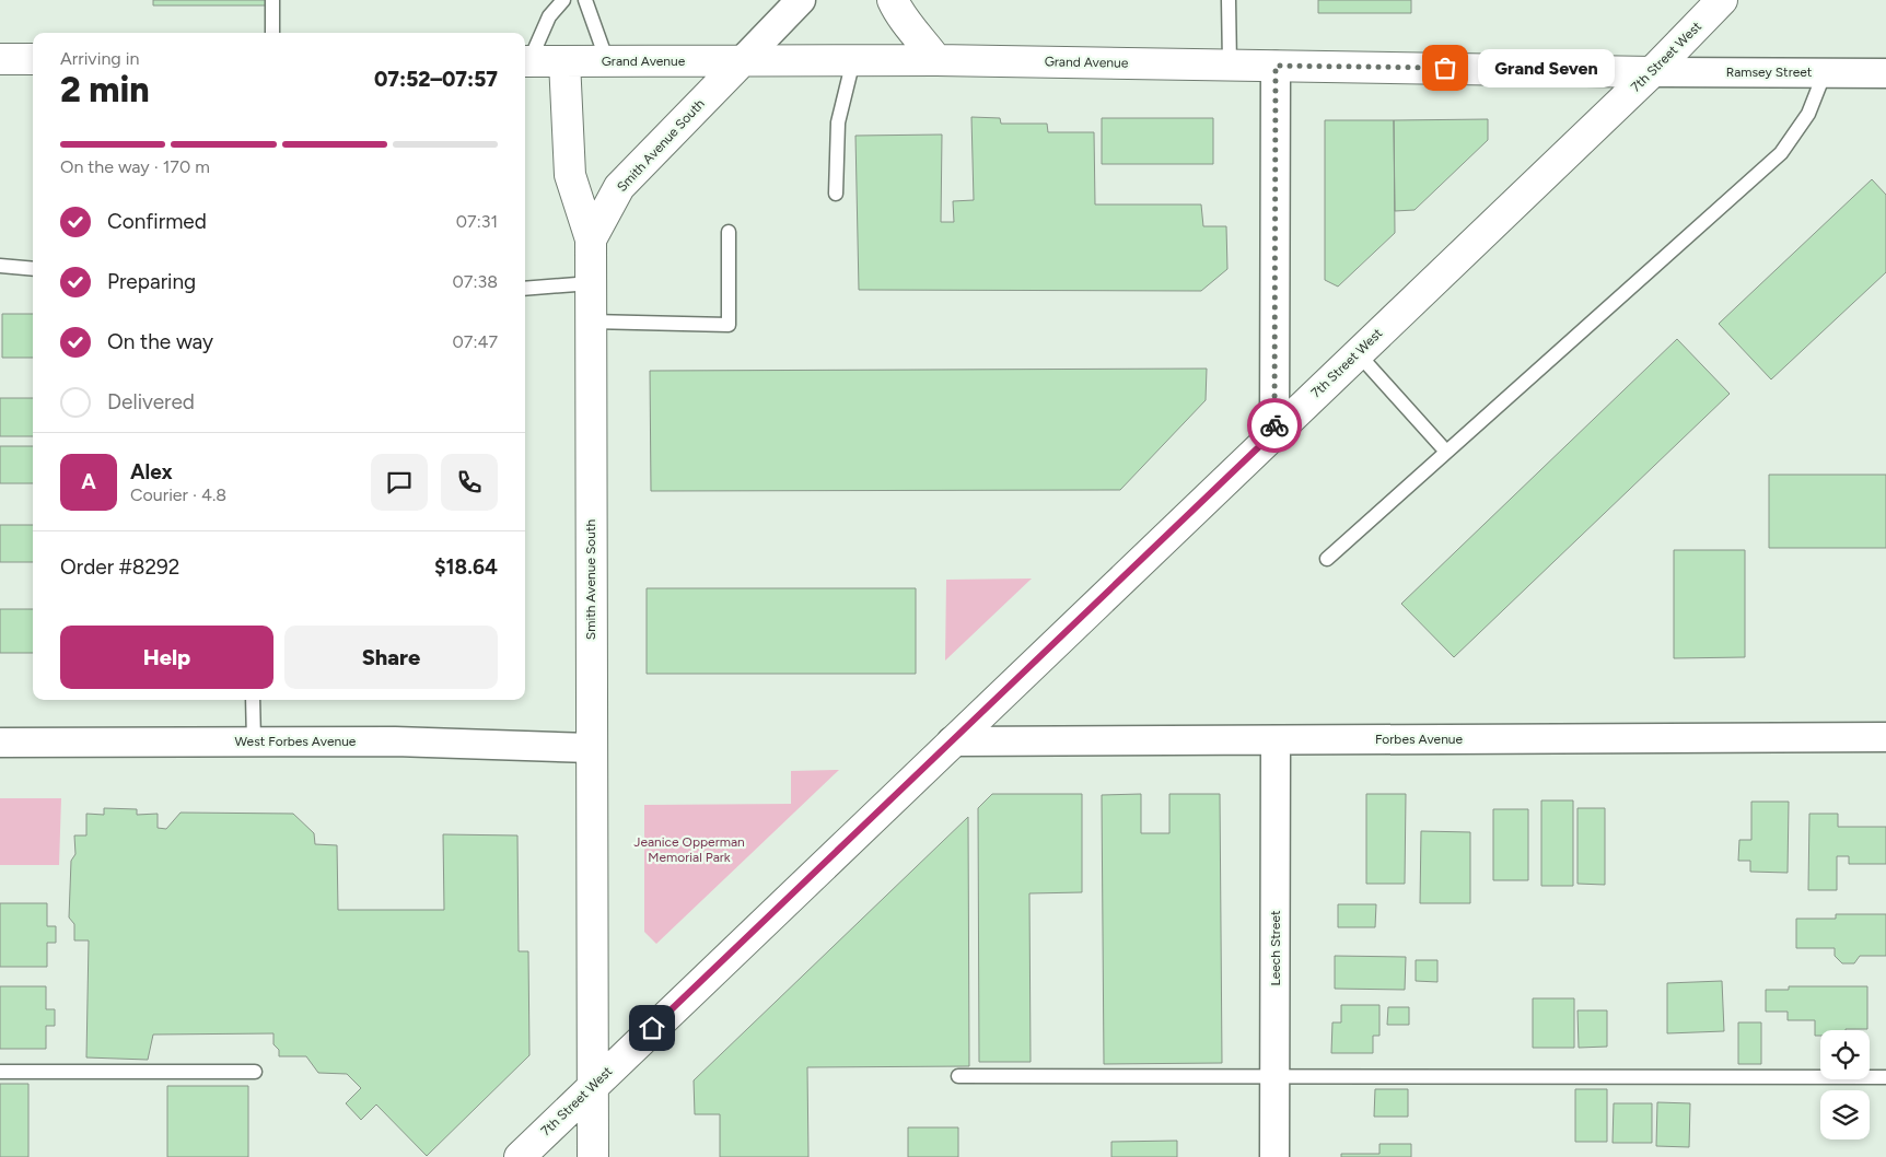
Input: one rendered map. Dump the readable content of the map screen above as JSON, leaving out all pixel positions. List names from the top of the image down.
{
  "streets": {
    "main road": ["7th Street West", "Grand Avenue", "Smith Avenue South"],
    "street": [
      "Ramsey Street",
      "Forbes Avenue",
      "West Forbes Avenue",
      "Leech Street"
    ]
  },
  "crossings": [
    ["7th Street West", "Grand Avenue"],
    ["7th Street West", "Ramsey Street"],
    ["7th Street West", "Smith Avenue South"],
    ["7th Street West", "Forbes Avenue"],
    ["Grand Avenue", "Ramsey Street"],
    ["Grand Avenue", "Smith Avenue South"],
    ["Smith Avenue South", "West Forbes Avenue"],
    ["Forbes Avenue", "Leech Street"]
  ],
  "parks": ["Jeanice Opperman Memorial Park"],
  "places": ["Grand Seven"],
  "page": {
    "heading": ["2 min", "Arriving in", "07:52–07:57"],
    "panel": [
      "Alex",
      "Courier · 4.8",
      "Order #8292",
      "$18.64"
    ],
    "bubble": "Grand Seven",
    "bar": "On the way · 170 m",
    "list": [
      ["Confirmed", "07:31"],
      ["Preparing", "07:38"],
      ["On the way", "07:47"],
      "Delivered"
    ],
    "round": "A",
    "buttons": ["Help", "Share"]
  }
}
